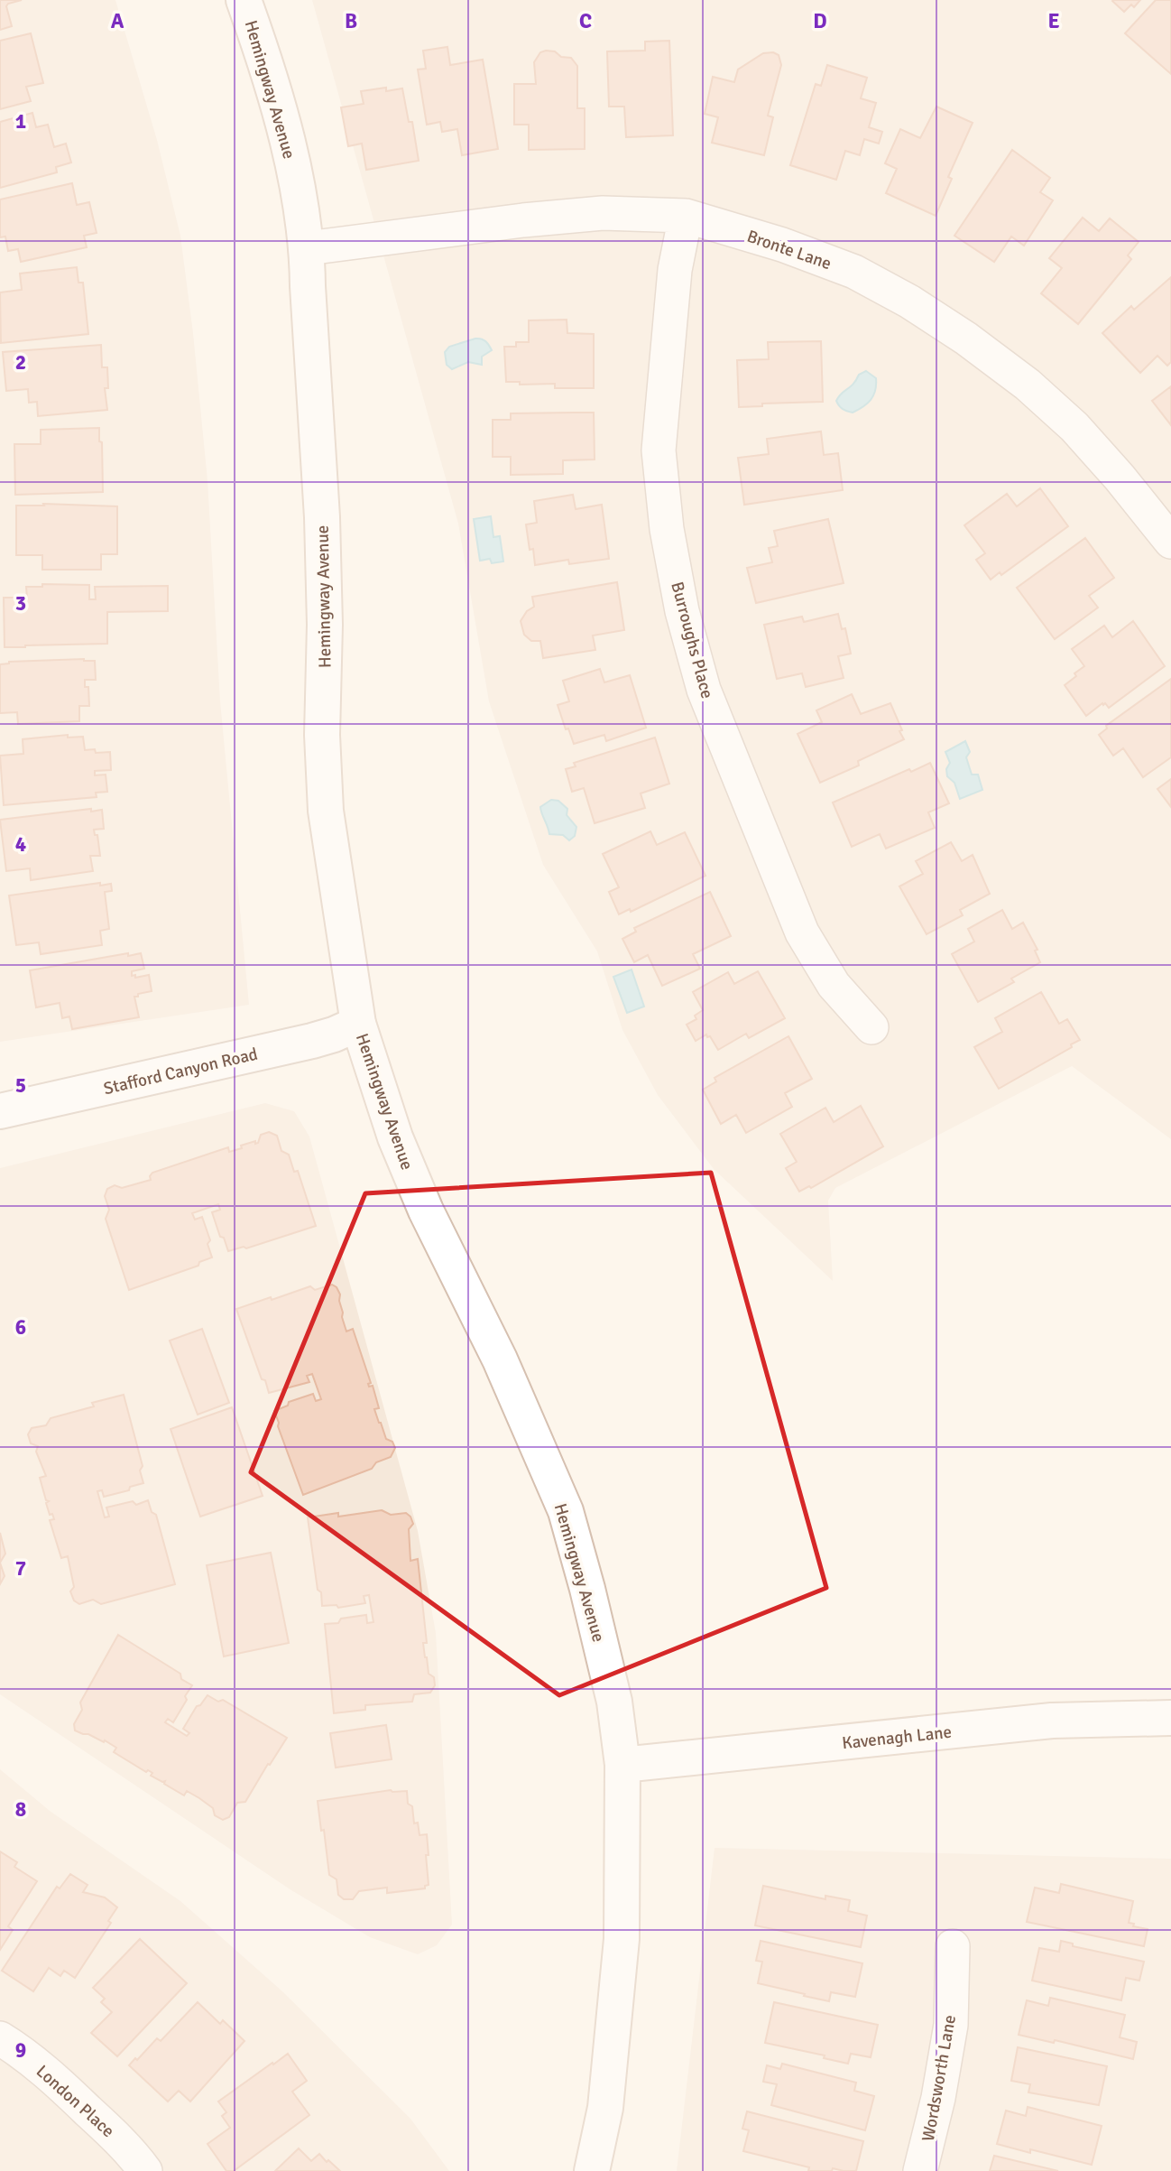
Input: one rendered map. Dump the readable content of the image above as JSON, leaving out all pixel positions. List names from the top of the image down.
{
  "streets": {
    "main road": ["Hemingway Avenue", "Stafford Canyon Road", "Kavenagh Lane"],
    "street": [
      "Bronte Lane",
      "Burroughs Place",
      "Wordsworth Lane",
      "London Place"
    ]
  },
  "crossings": [
    ["Hemingway Avenue", "Bronte Lane"],
    ["Hemingway Avenue", "Stafford Canyon Road"],
    ["Hemingway Avenue", "Kavenagh Lane"],
    ["Bronte Lane", "Burroughs Place"]
  ],
  "grid": {
    "columns": [
      "A",
      "B",
      "C",
      "D",
      "E"
    ],
    "rows": [
      "1",
      "2",
      "3",
      "4",
      "5",
      "6",
      "7",
      "8",
      "9"
    ]
  }
}
